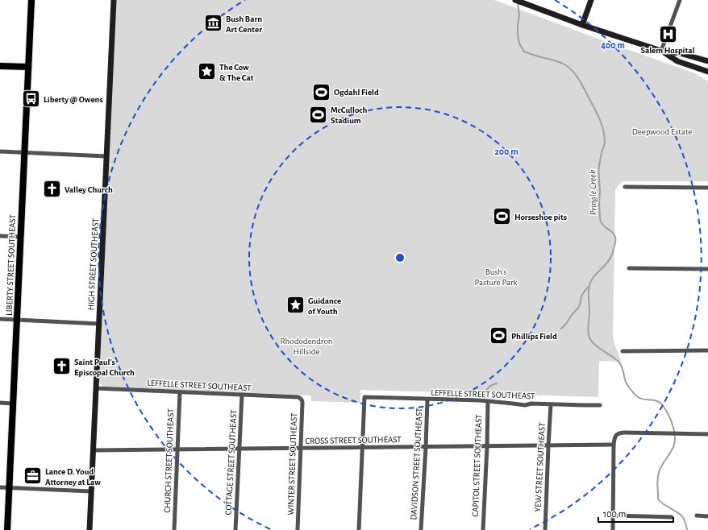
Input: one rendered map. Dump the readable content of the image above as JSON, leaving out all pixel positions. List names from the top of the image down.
{
  "streets": {
    "main road": ["LIBERTY STREET SOUTHEAST"],
    "street": [
      "HIGH STREET SOUTHEAST",
      "LEFFELLE STREET SOUTHEAST",
      "CROSS STREET SOUTHEAST",
      "CHURCH STREET SOUTHEAST",
      "COTTAGE STREET SOUTHEAST",
      "WINTER STREET SOUTHEAST",
      "DAVIDSON STREET SOUTHEAST",
      "CAPITOL STREET SOUTHEAST",
      "YEW STREET SOUTHEAST"
    ]
  },
  "crossings": [
    ["HIGH STREET SOUTHEAST", "LEFFELLE STREET SOUTHEAST"],
    ["HIGH STREET SOUTHEAST", "CROSS STREET SOUTHEAST"],
    ["LEFFELLE STREET SOUTHEAST", "CROSS STREET SOUTHEAST"],
    ["LEFFELLE STREET SOUTHEAST", "CHURCH STREET SOUTHEAST"],
    ["LEFFELLE STREET SOUTHEAST", "COTTAGE STREET SOUTHEAST"],
    ["LEFFELLE STREET SOUTHEAST", "WINTER STREET SOUTHEAST"],
    ["LEFFELLE STREET SOUTHEAST", "DAVIDSON STREET SOUTHEAST"],
    ["LEFFELLE STREET SOUTHEAST", "CAPITOL STREET SOUTHEAST"],
    ["LEFFELLE STREET SOUTHEAST", "YEW STREET SOUTHEAST"],
    ["CROSS STREET SOUTHEAST", "CHURCH STREET SOUTHEAST"],
    ["CROSS STREET SOUTHEAST", "COTTAGE STREET SOUTHEAST"],
    ["CROSS STREET SOUTHEAST", "WINTER STREET SOUTHEAST"],
    ["CROSS STREET SOUTHEAST", "DAVIDSON STREET SOUTHEAST"],
    ["CROSS STREET SOUTHEAST", "CAPITOL STREET SOUTHEAST"],
    ["CROSS STREET SOUTHEAST", "YEW STREET SOUTHEAST"]
  ],
  "water": ["Pringle Creek"],
  "parks": ["Deepwood Estate", "Bush's Pasture Park", "Rhododendron Hillside"],
  "places": {
    "museum": ["Bush Barn Art Center"],
    "hospital": ["Salem Hospital"],
    "place": ["The Cow & The Cat", "Guidance of Youth"],
    "sports": [
      "Ogdahl Field",
      "McCulloch Stadium",
      "Horseshoe pits",
      "Phillips Field"
    ],
    "bus stop": ["Liberty @ Owens"],
    "church": ["Valley Church", "Saint Paul's Episcopal Church"],
    "office": ["Lance D. Youd Attorney at Law"]
  },
  "scale_bar": "100 m",
  "rings": ["400 m", "200 m"]
}
